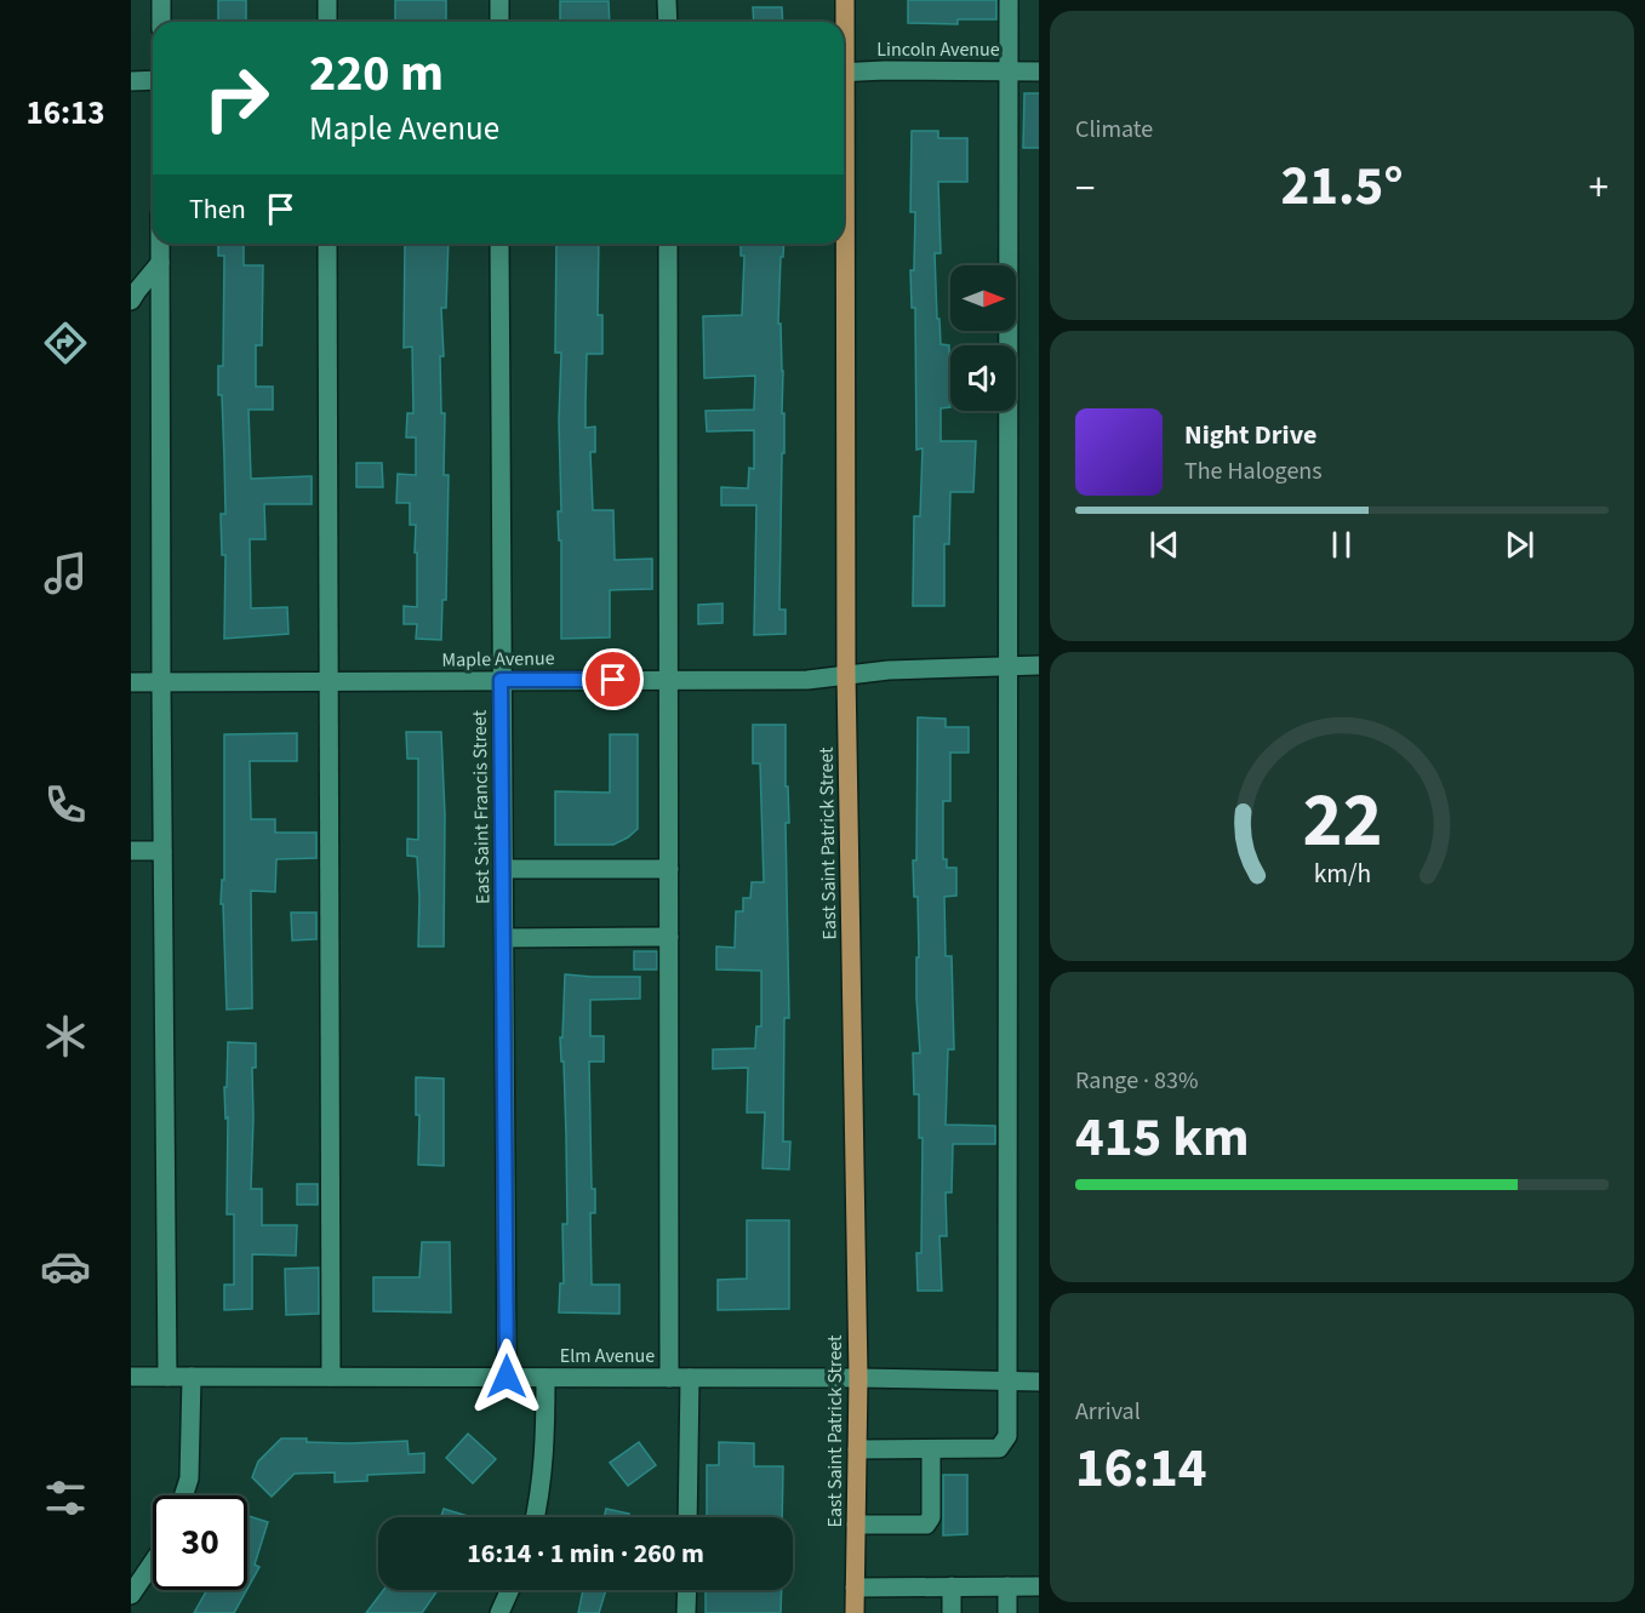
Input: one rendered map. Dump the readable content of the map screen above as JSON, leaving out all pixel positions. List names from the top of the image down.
{
  "streets": {
    "main road": ["East Saint Patrick Street"],
    "street": [
      "Lincoln Avenue",
      "Maple Avenue",
      "East Saint Francis Street",
      "Elm Avenue"
    ]
  },
  "crossings": [
    ["Maple Avenue", "East Saint Francis Street"],
    ["Maple Avenue", "East Saint Patrick Street"],
    ["East Saint Francis Street", "Elm Avenue"],
    ["East Saint Patrick Street", "Elm Avenue"]
  ],
  "north": "right",
  "page": {
    "tabs": "16:13",
    "tile": [
      "Climate",
      ["Range · 83%", "415 km"],
      ["Arrival", "16:14"]
    ],
    "turn": ["220 m", "Maple Avenue"],
    "heat": ["−", "21.5°", "+"],
    "then": "Then",
    "song": ["Night Drive", "The Halogens"],
    "limit": "30",
    "trip": "16:14 · 1 min · 260 m",
    "gauge": ["22", "km/h"]
  }
}
